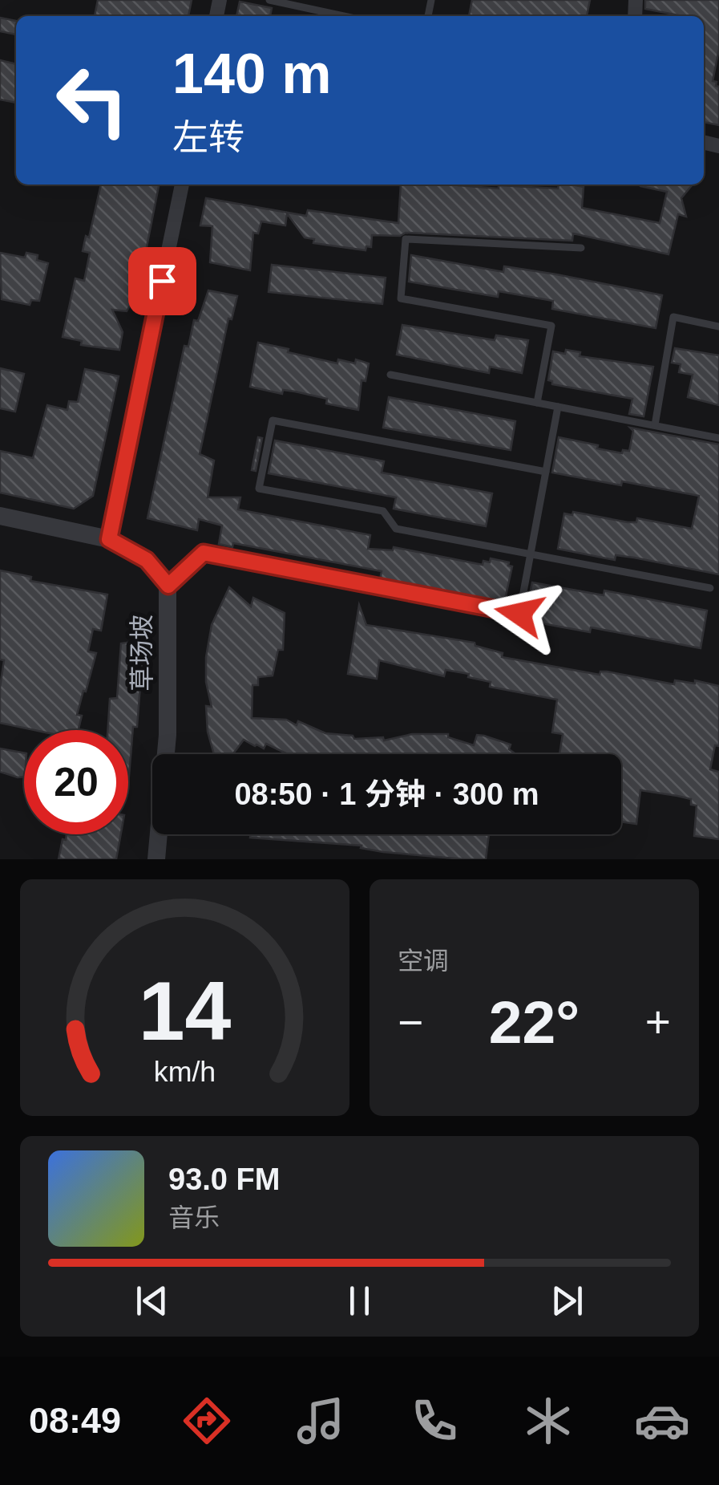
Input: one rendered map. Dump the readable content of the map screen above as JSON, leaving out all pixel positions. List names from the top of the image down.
{
  "streets": {
    "street": ["草场坡"]
  },
  "page": {
    "turn": ["140 m", "左转"],
    "limit": "20",
    "trip": "08:50 · 1 分钟 · 300 m",
    "tile": "空调",
    "heat": ["−", "22°", "+"],
    "song": ["93.0 FM", "音乐"],
    "tabs": "08:49",
    "gauge": ["14", "km/h"]
  }
}
